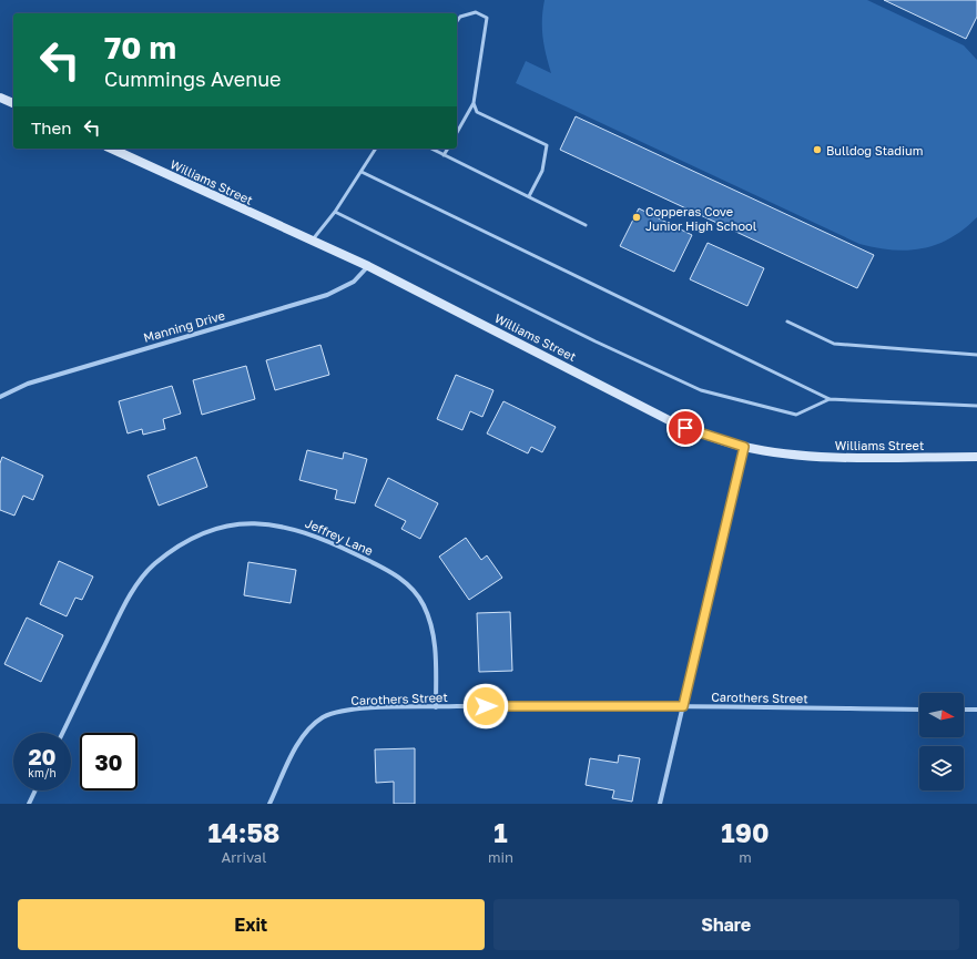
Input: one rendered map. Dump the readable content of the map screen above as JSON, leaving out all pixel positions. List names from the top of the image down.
{
  "streets": {
    "street": [
      "Williams Street",
      "Manning Drive",
      "Jeffrey Lane",
      "Carothers Street"
    ]
  },
  "crossings": [
    ["Williams Street", "Manning Drive"],
    ["Jeffrey Lane", "Carothers Street"]
  ],
  "places": ["Bulldog Stadium", "Copperas Cove Junior High School"],
  "north": "right",
  "page": {
    "turn": ["70 m", "Cummings Avenue"],
    "then": "Then",
    "speed": "20 km/h",
    "limit": "30",
    "eta": [
      "14:58",
      "Arrival",
      "1",
      "min",
      "190",
      "m"
    ],
    "buttons": ["Exit", "Share"]
  }
}
